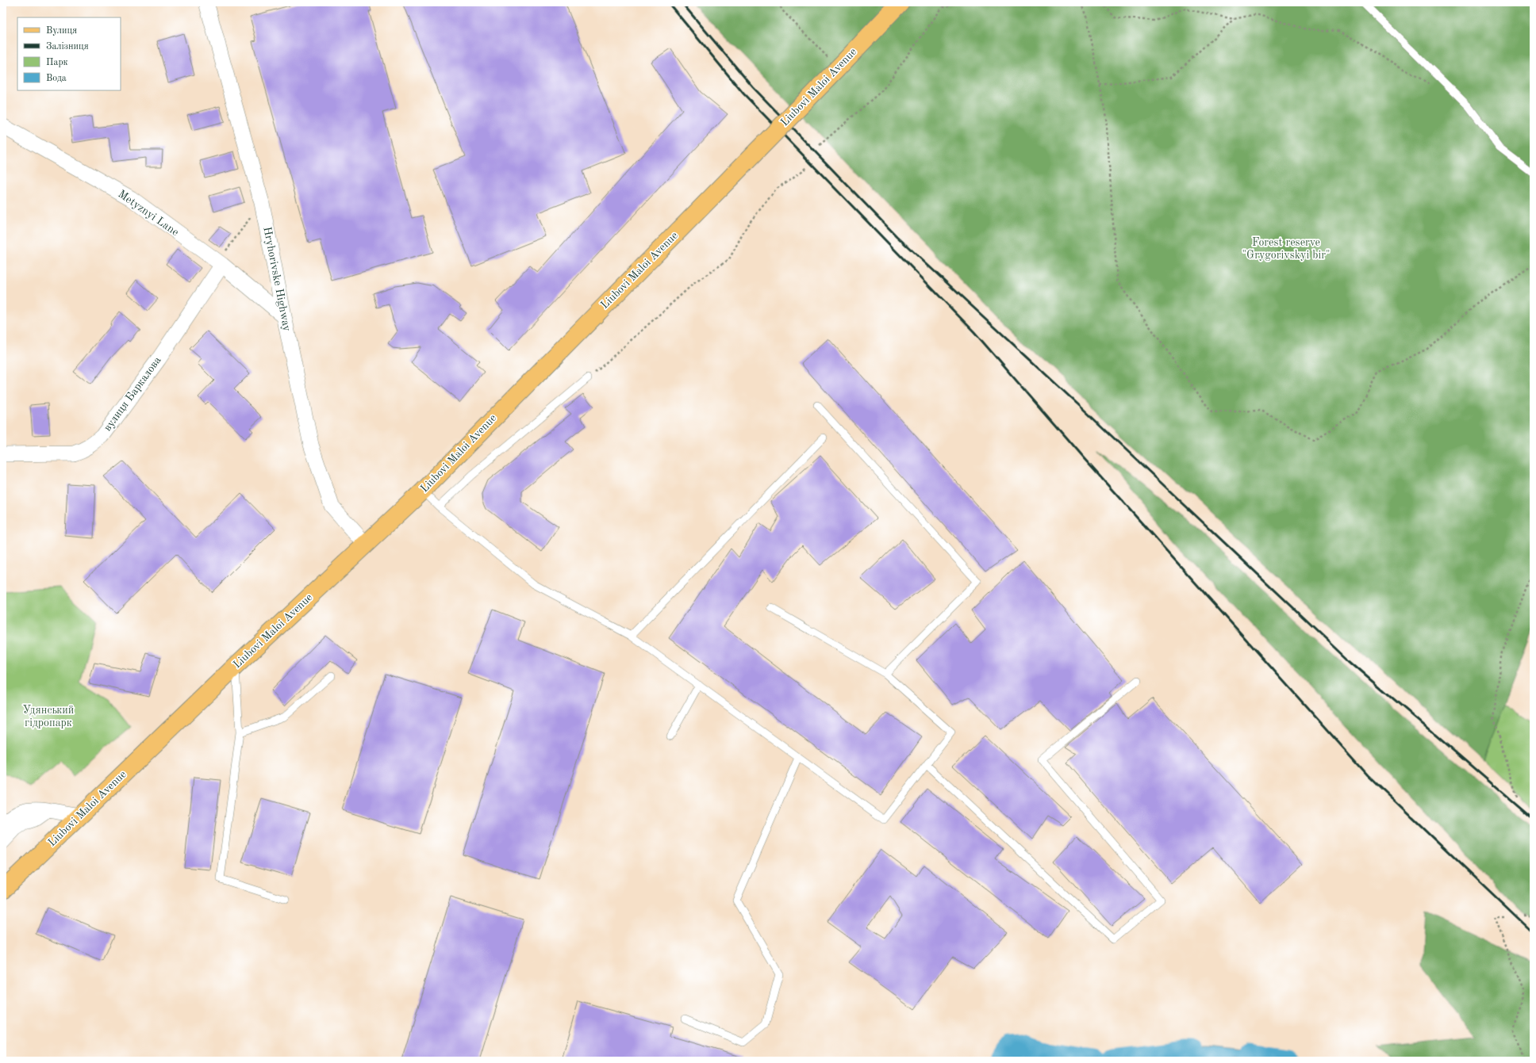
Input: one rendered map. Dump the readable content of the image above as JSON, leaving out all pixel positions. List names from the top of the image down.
{
  "streets": {
    "main road": ["Liubovi Maloi Avenue"],
    "street": ["Metyznyi Lane", "Hryhorivske Highway", "вулиця Баркалова"]
  },
  "crossings": [
    ["Liubovi Maloi Avenue", "Hryhorivske Highway"],
    ["Metyznyi Lane", "Hryhorivske Highway"],
    ["Metyznyi Lane", "вулиця Баркалова"]
  ],
  "parks": ["Forest reserve \"Grygorivskyi bir\"", "Удянський гідропарк"],
  "legend": [
    "Вулиця",
    "Залізниця",
    "Парк",
    "Вода"
  ]
}
